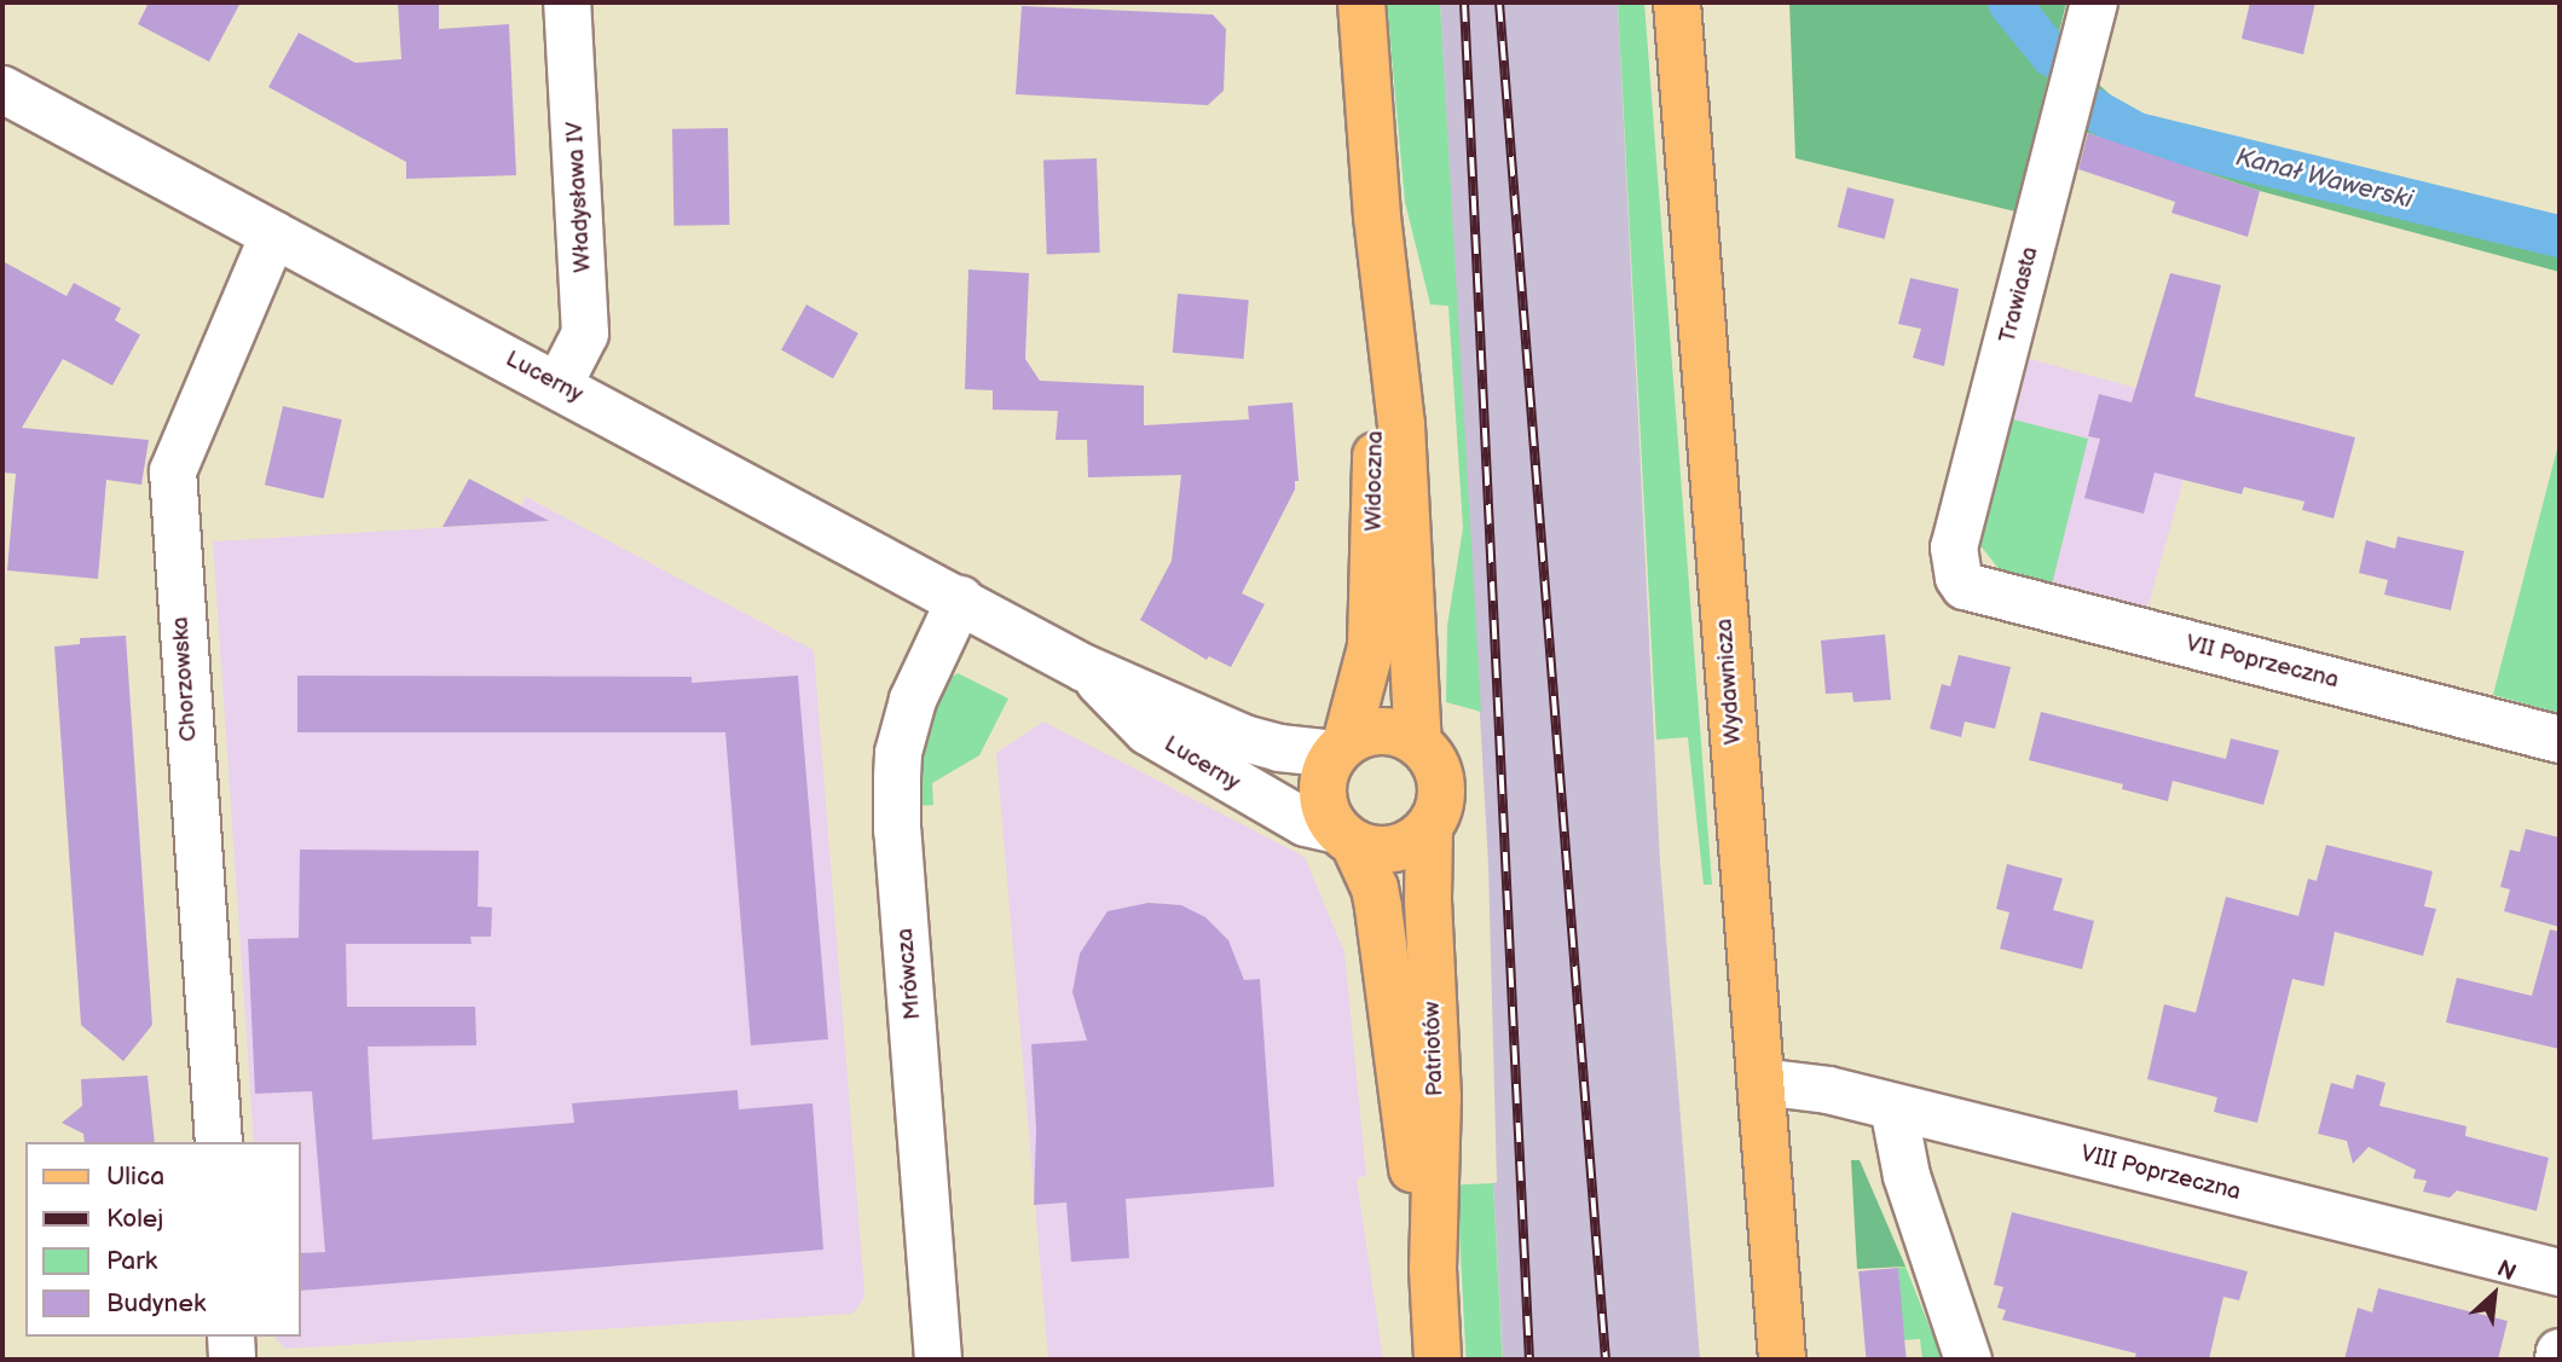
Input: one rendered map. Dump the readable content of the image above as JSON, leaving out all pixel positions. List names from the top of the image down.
{
  "streets": {
    "main road": ["Widoczna", "Wydawnicza", "Patriotów"],
    "street": [
      "Władysława IV",
      "Trawiasta",
      "Lucerny",
      "VII Poprzeczna",
      "Chorzowska",
      "Mrówcza",
      "VIII Poprzeczna"
    ]
  },
  "crossings": [
    ["Władysława IV", "Lucerny"],
    ["Trawiasta", "VII Poprzeczna"],
    ["Lucerny", "Widoczna"],
    ["Lucerny", "Chorzowska"],
    ["Lucerny", "Mrówcza"],
    ["Lucerny", "Patriotów"],
    ["Widoczna", "Patriotów"],
    ["Wydawnicza", "VIII Poprzeczna"]
  ],
  "water": ["Kanał Wawerski"],
  "legend": [
    "Ulica",
    "Kolej",
    "Park",
    "Budynek"
  ],
  "north": "top right"
}
